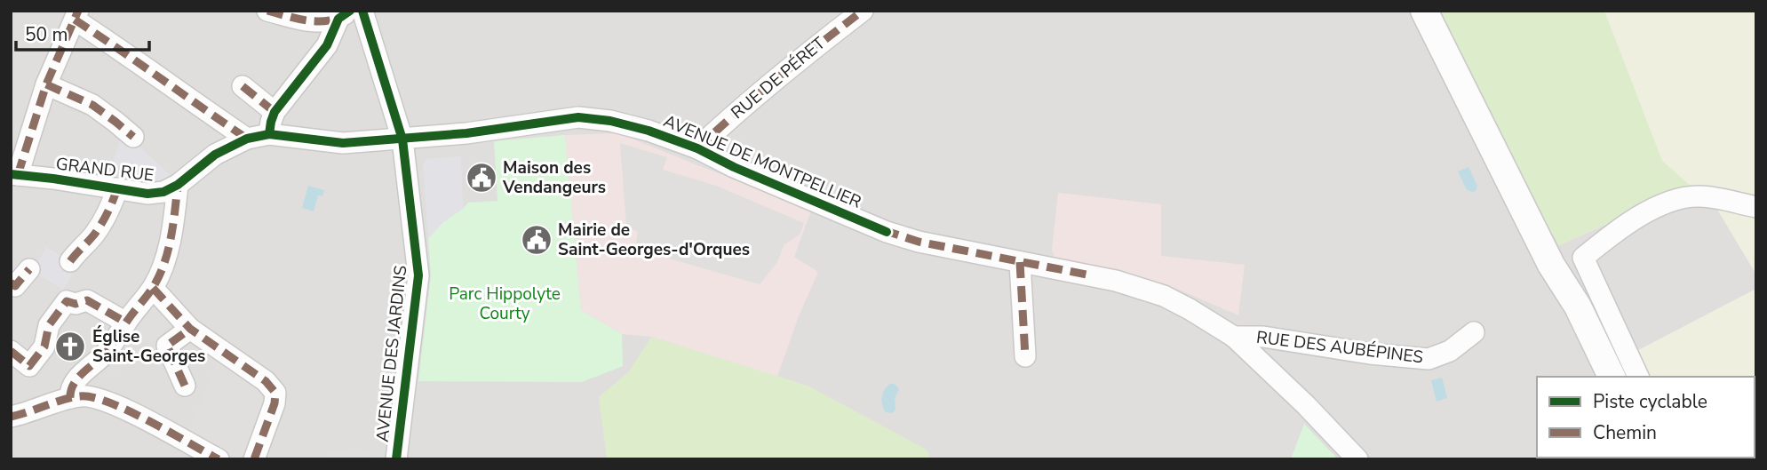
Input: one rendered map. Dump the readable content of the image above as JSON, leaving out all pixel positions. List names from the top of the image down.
{
  "streets": {
    "street": [
      "RUE DE PÉRET",
      "AVENUE DE MONTPELLIER",
      "GRAND RUE",
      "RUE DES AUBÉPINES",
      "AVENUE DES JARDINS"
    ]
  },
  "crossings": [
    ["RUE DE PÉRET", "AVENUE DE MONTPELLIER"],
    ["AVENUE DE MONTPELLIER", "GRAND RUE"],
    ["AVENUE DE MONTPELLIER", "RUE DES AUBÉPINES"],
    ["AVENUE DE MONTPELLIER", "AVENUE DES JARDINS"],
    ["GRAND RUE", "AVENUE DES JARDINS"]
  ],
  "parks": ["Parc Hippolyte Courty"],
  "places": {
    "public building": ["Maison des Vendangeurs", "Mairie de Saint-Georges-d'Orques"],
    "church": ["Église Saint-Georges"]
  },
  "legend": ["Piste cyclable", "Chemin"],
  "scale_bar": "50 m"
}
